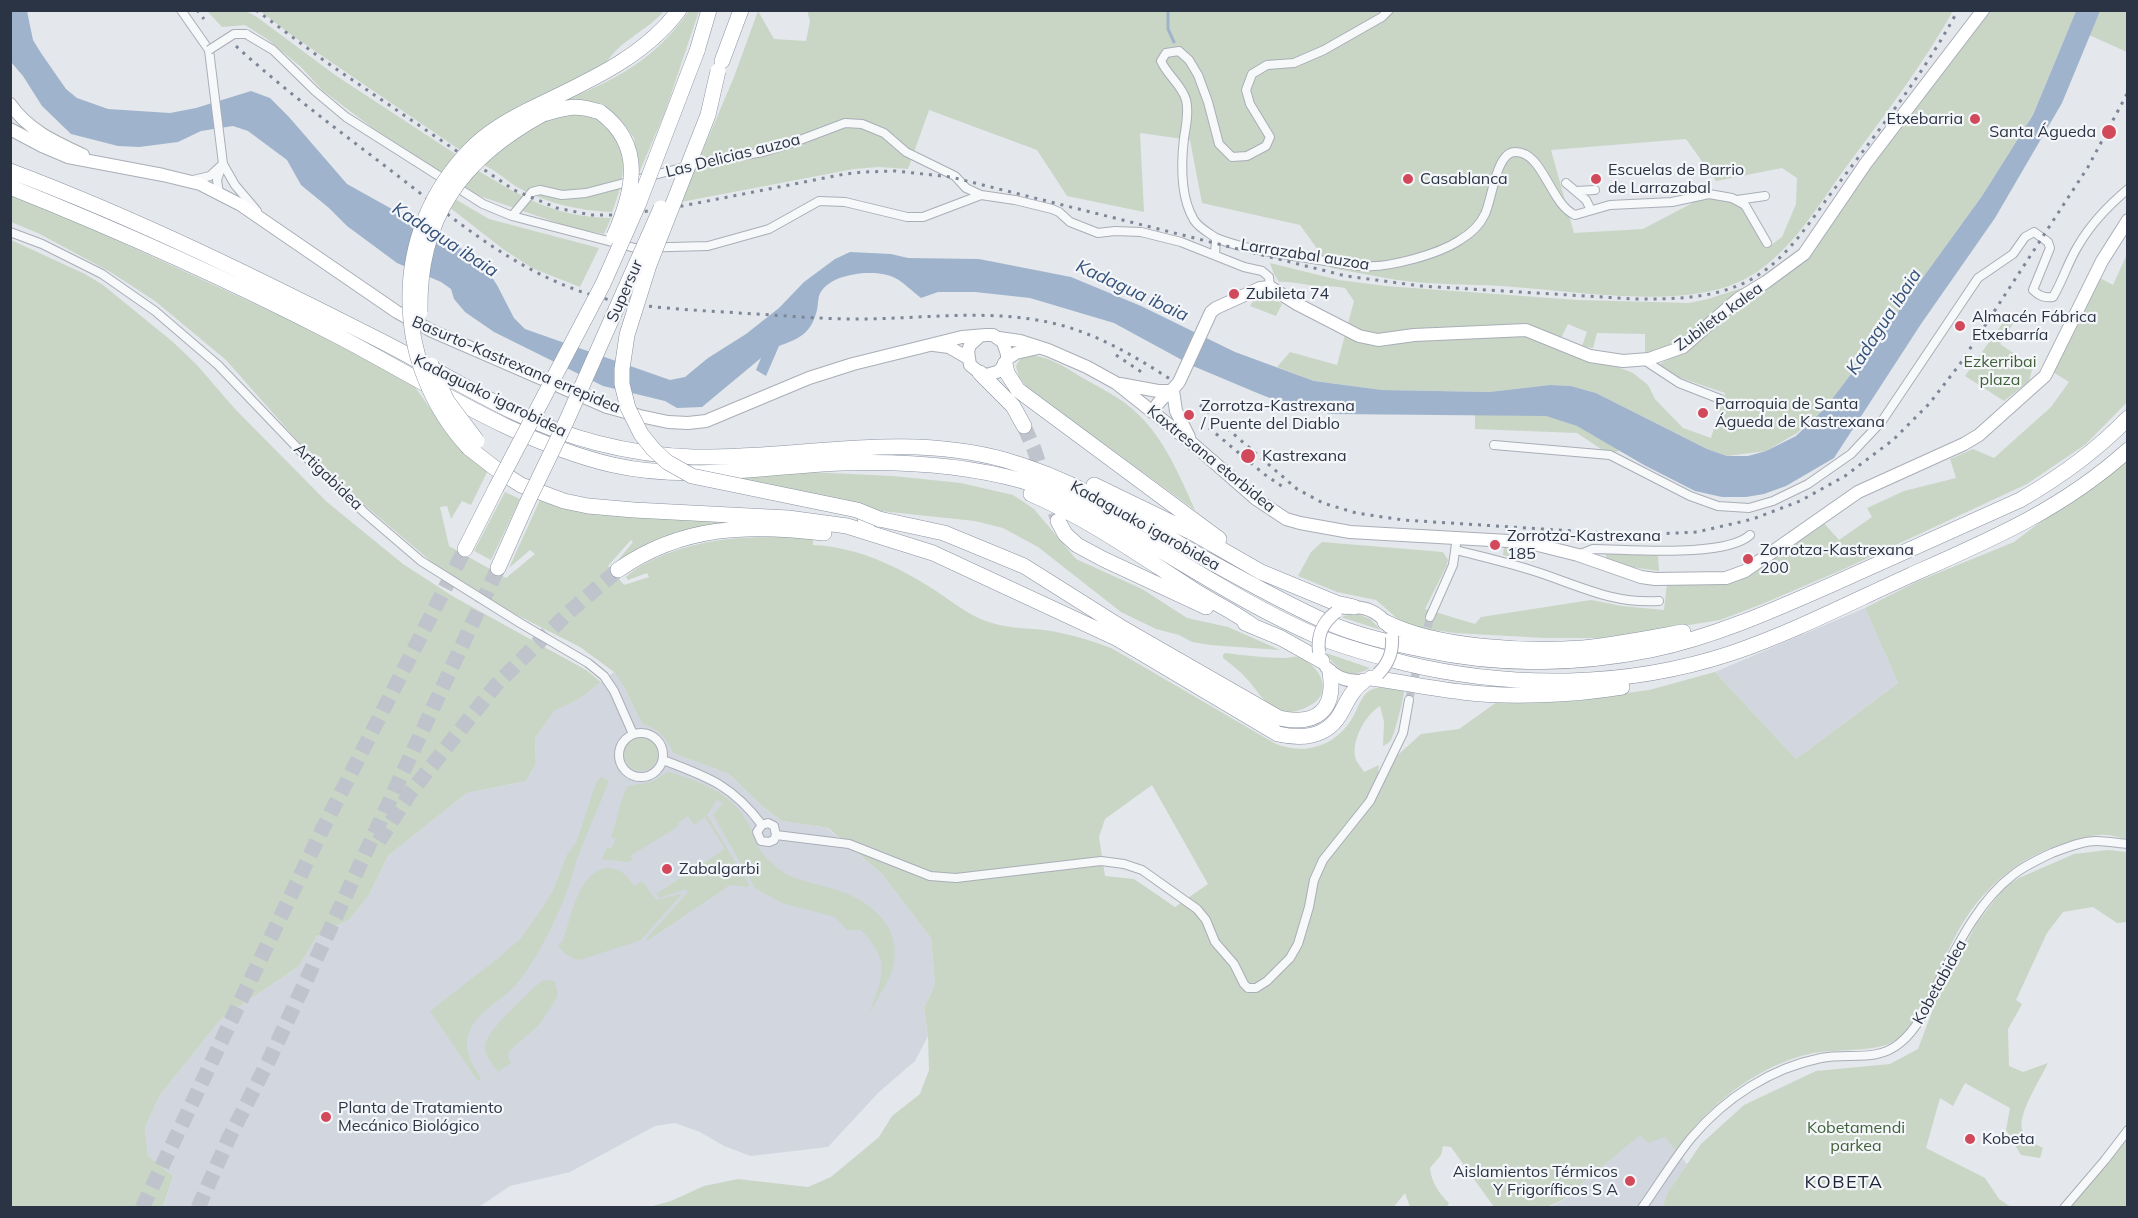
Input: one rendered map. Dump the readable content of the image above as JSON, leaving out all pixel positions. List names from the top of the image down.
{
  "streets": {
    "highway": ["Supersur", "Kadaguako igarobidea"],
    "street": [
      "Las Delicias auzoa",
      "Larrazabal auzoa",
      "Zubileta kalea",
      "Basurto-Kastrexana errepidea",
      "Kaxtresana etorbidea",
      "Artigabidea",
      "Kobetabidea"
    ]
  },
  "crossings": [
    ["Las Delicias auzoa", "Zubileta kalea"],
    ["Basurto-Kastrexana errepidea", "Kaxtresana etorbidea"]
  ],
  "districts": ["KOBETA"],
  "water": ["Kadagua ibaia"],
  "parks": ["Ezkerribai plaza", "Kobetamendi parkea"],
  "places": [
    "Etxebarria",
    "Santa Águeda",
    "Casablanca",
    "Escuelas de Barrio de Larrazabal",
    "Zubileta 74",
    "Almacén Fábrica Etxebarría",
    "Parroquia de Santa Águeda de Kastrexana",
    "Zorrotza-Kastrexana / Puente del Diablo",
    "Kastrexana",
    "Zorrotza-Kastrexana 185",
    "Zorrotza-Kastrexana 200",
    "Zabalgarbi",
    "Planta de Tratamiento Mecánico Biológico",
    "Kobeta",
    "Aislamientos Térmicos Y Frigoríficos S A"
  ]
}
